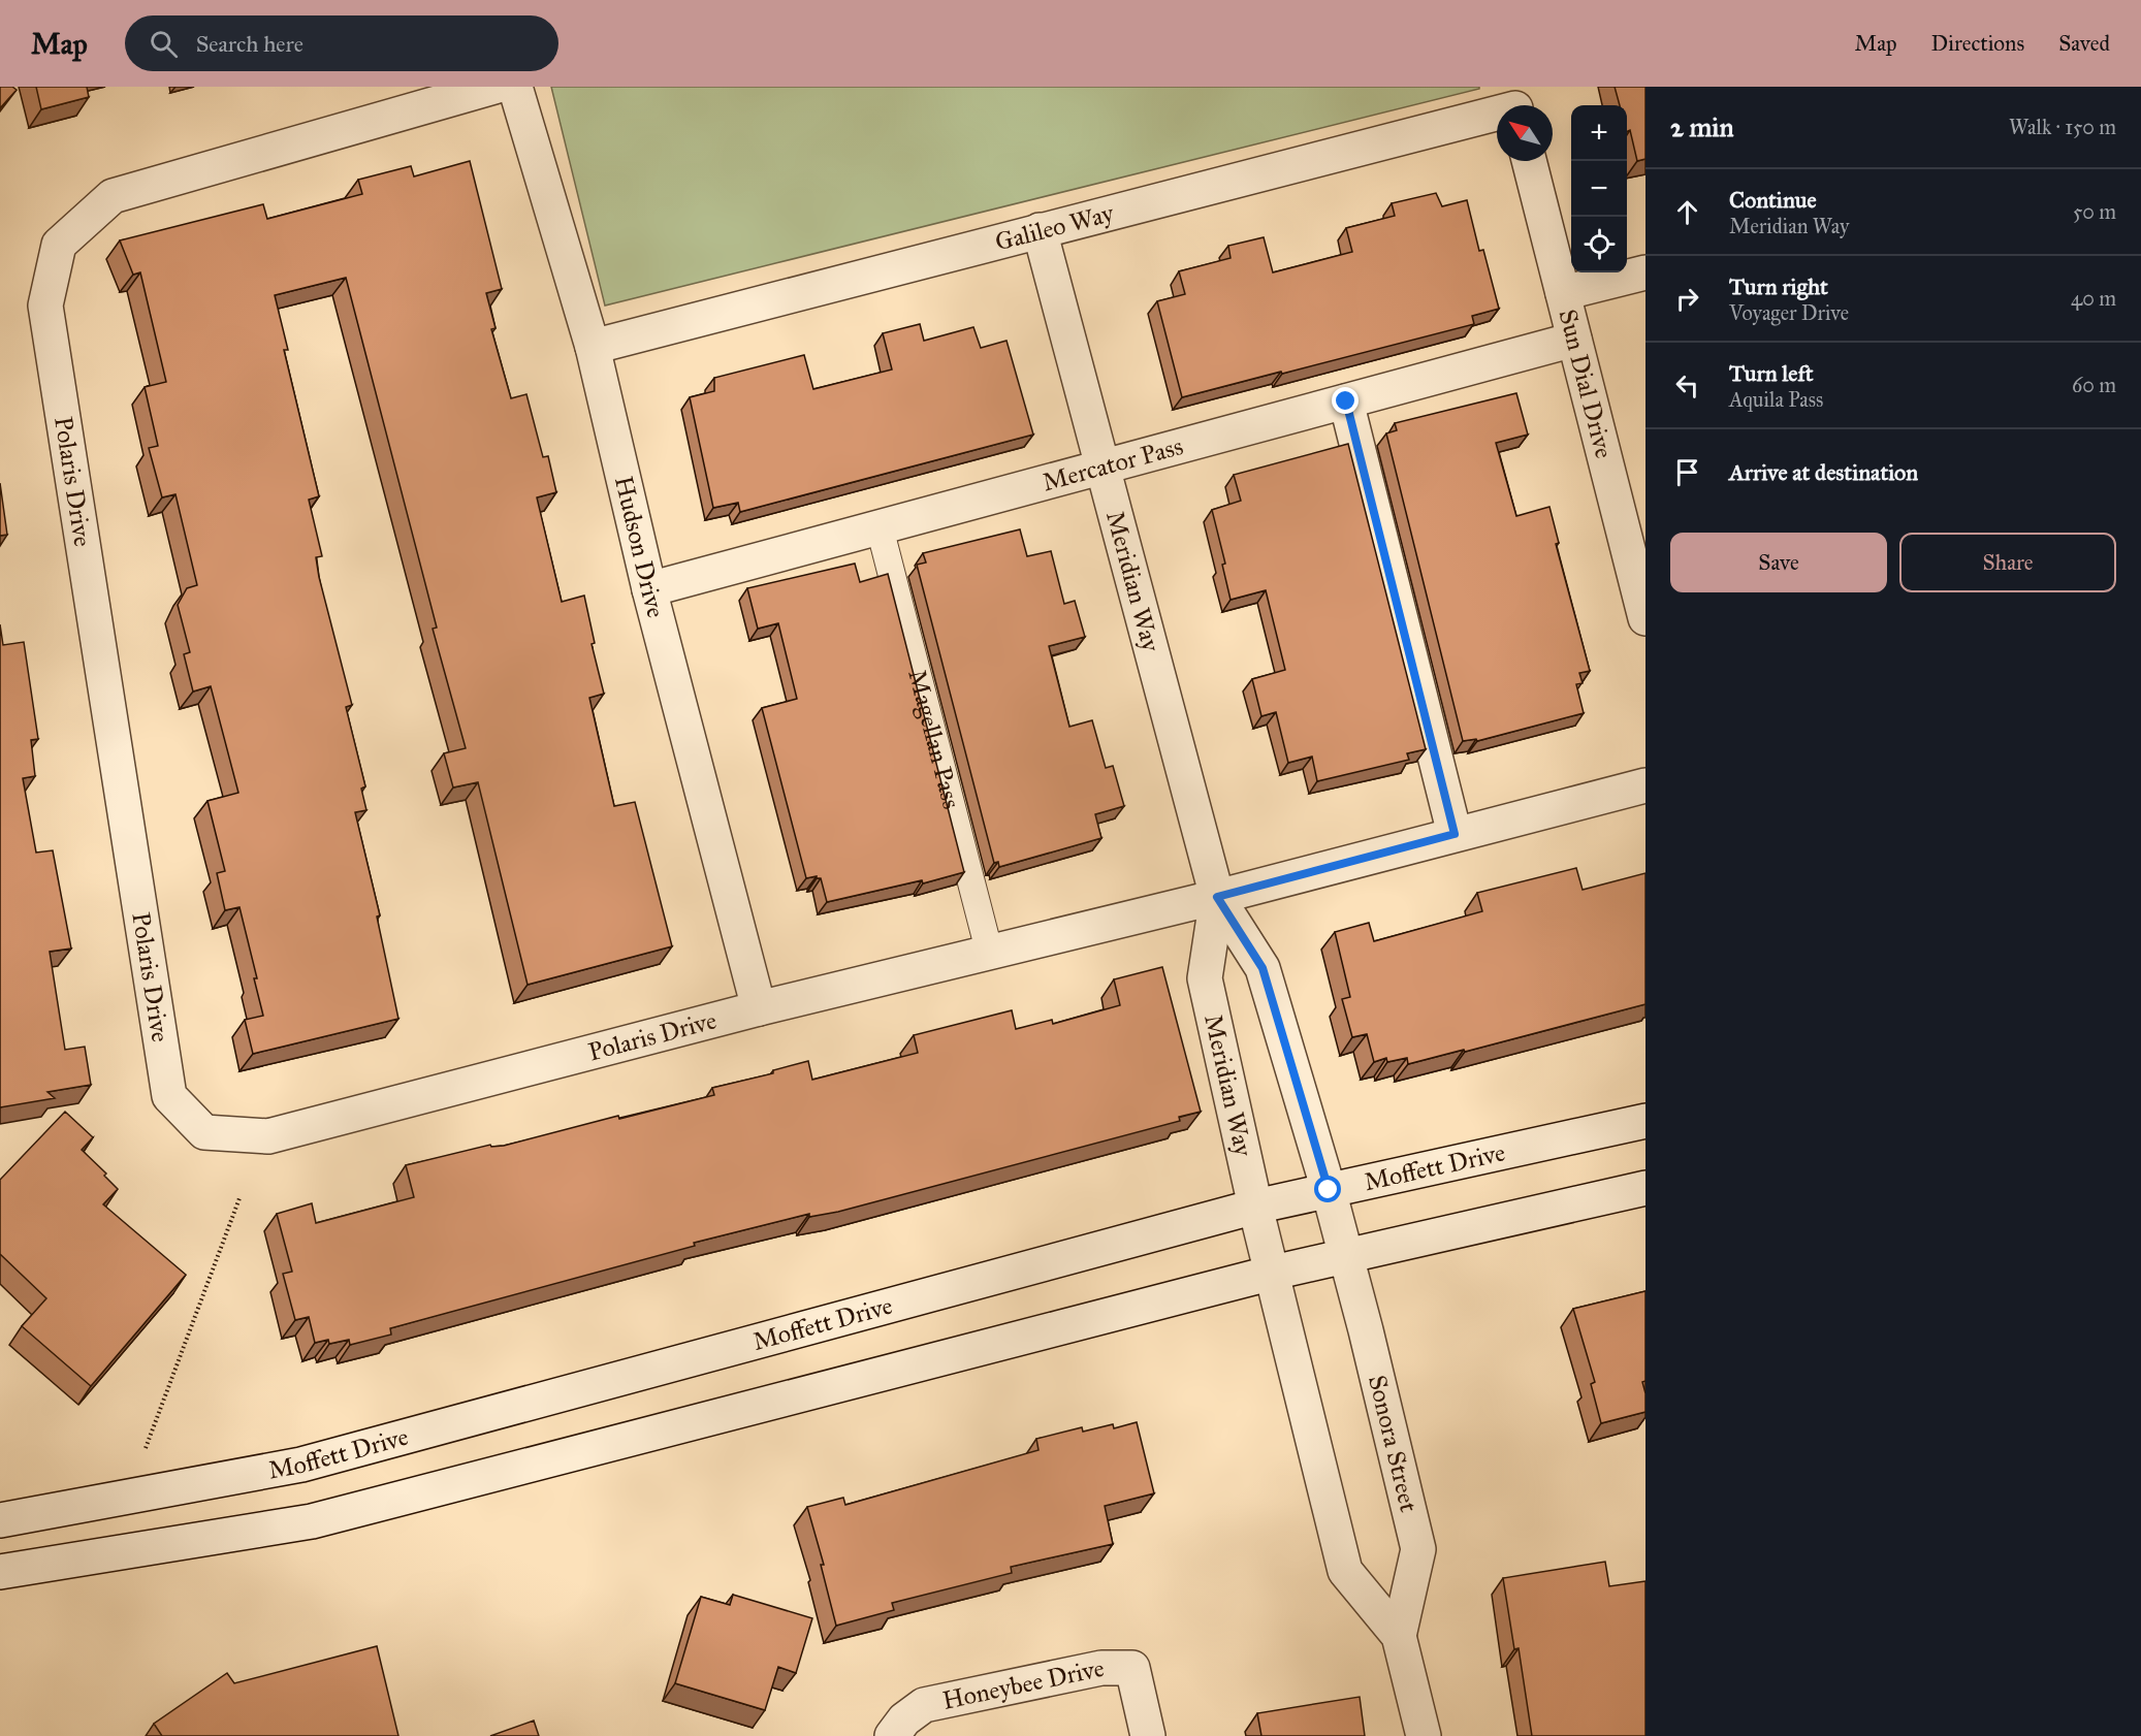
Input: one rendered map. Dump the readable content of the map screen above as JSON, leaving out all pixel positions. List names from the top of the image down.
{
  "streets": {
    "street": [
      "Galileo Way",
      "Sun Dial Drive",
      "Mercator Pass",
      "Polaris Drive",
      "Hudson Drive",
      "Meridian Way",
      "Moffett Drive",
      "Sonora Street",
      "Honeybee Drive"
    ],
    "lane": ["Magellan Pass"]
  },
  "crossings": [
    ["Galileo Way", "Hudson Drive"],
    ["Galileo Way", "Meridian Way"],
    ["Sun Dial Drive", "Mercator Pass"],
    ["Mercator Pass", "Hudson Drive"],
    ["Mercator Pass", "Meridian Way"],
    ["Mercator Pass", "Magellan Pass"],
    ["Polaris Drive", "Hudson Drive"],
    ["Polaris Drive", "Meridian Way"],
    ["Polaris Drive", "Magellan Pass"],
    ["Meridian Way", "Moffett Drive"],
    ["Meridian Way", "Sonora Street"]
  ],
  "north": "top left",
  "page": {
    "header": "Map",
    "search": "Search here",
    "nav": ["Map", "Directions", "Saved"],
    "heading": ["2 min", "Walk · 150 m"],
    "map_buttons": ["+", "−"],
    "list": [
      ["Continue", "Meridian Way", "50 m"],
      ["Turn right", "Voyager Drive", "40 m"],
      ["Turn left", "Aquila Pass", "60 m"],
      "Arrive at destination"
    ],
    "buttons": ["Save", "Share"]
  }
}
